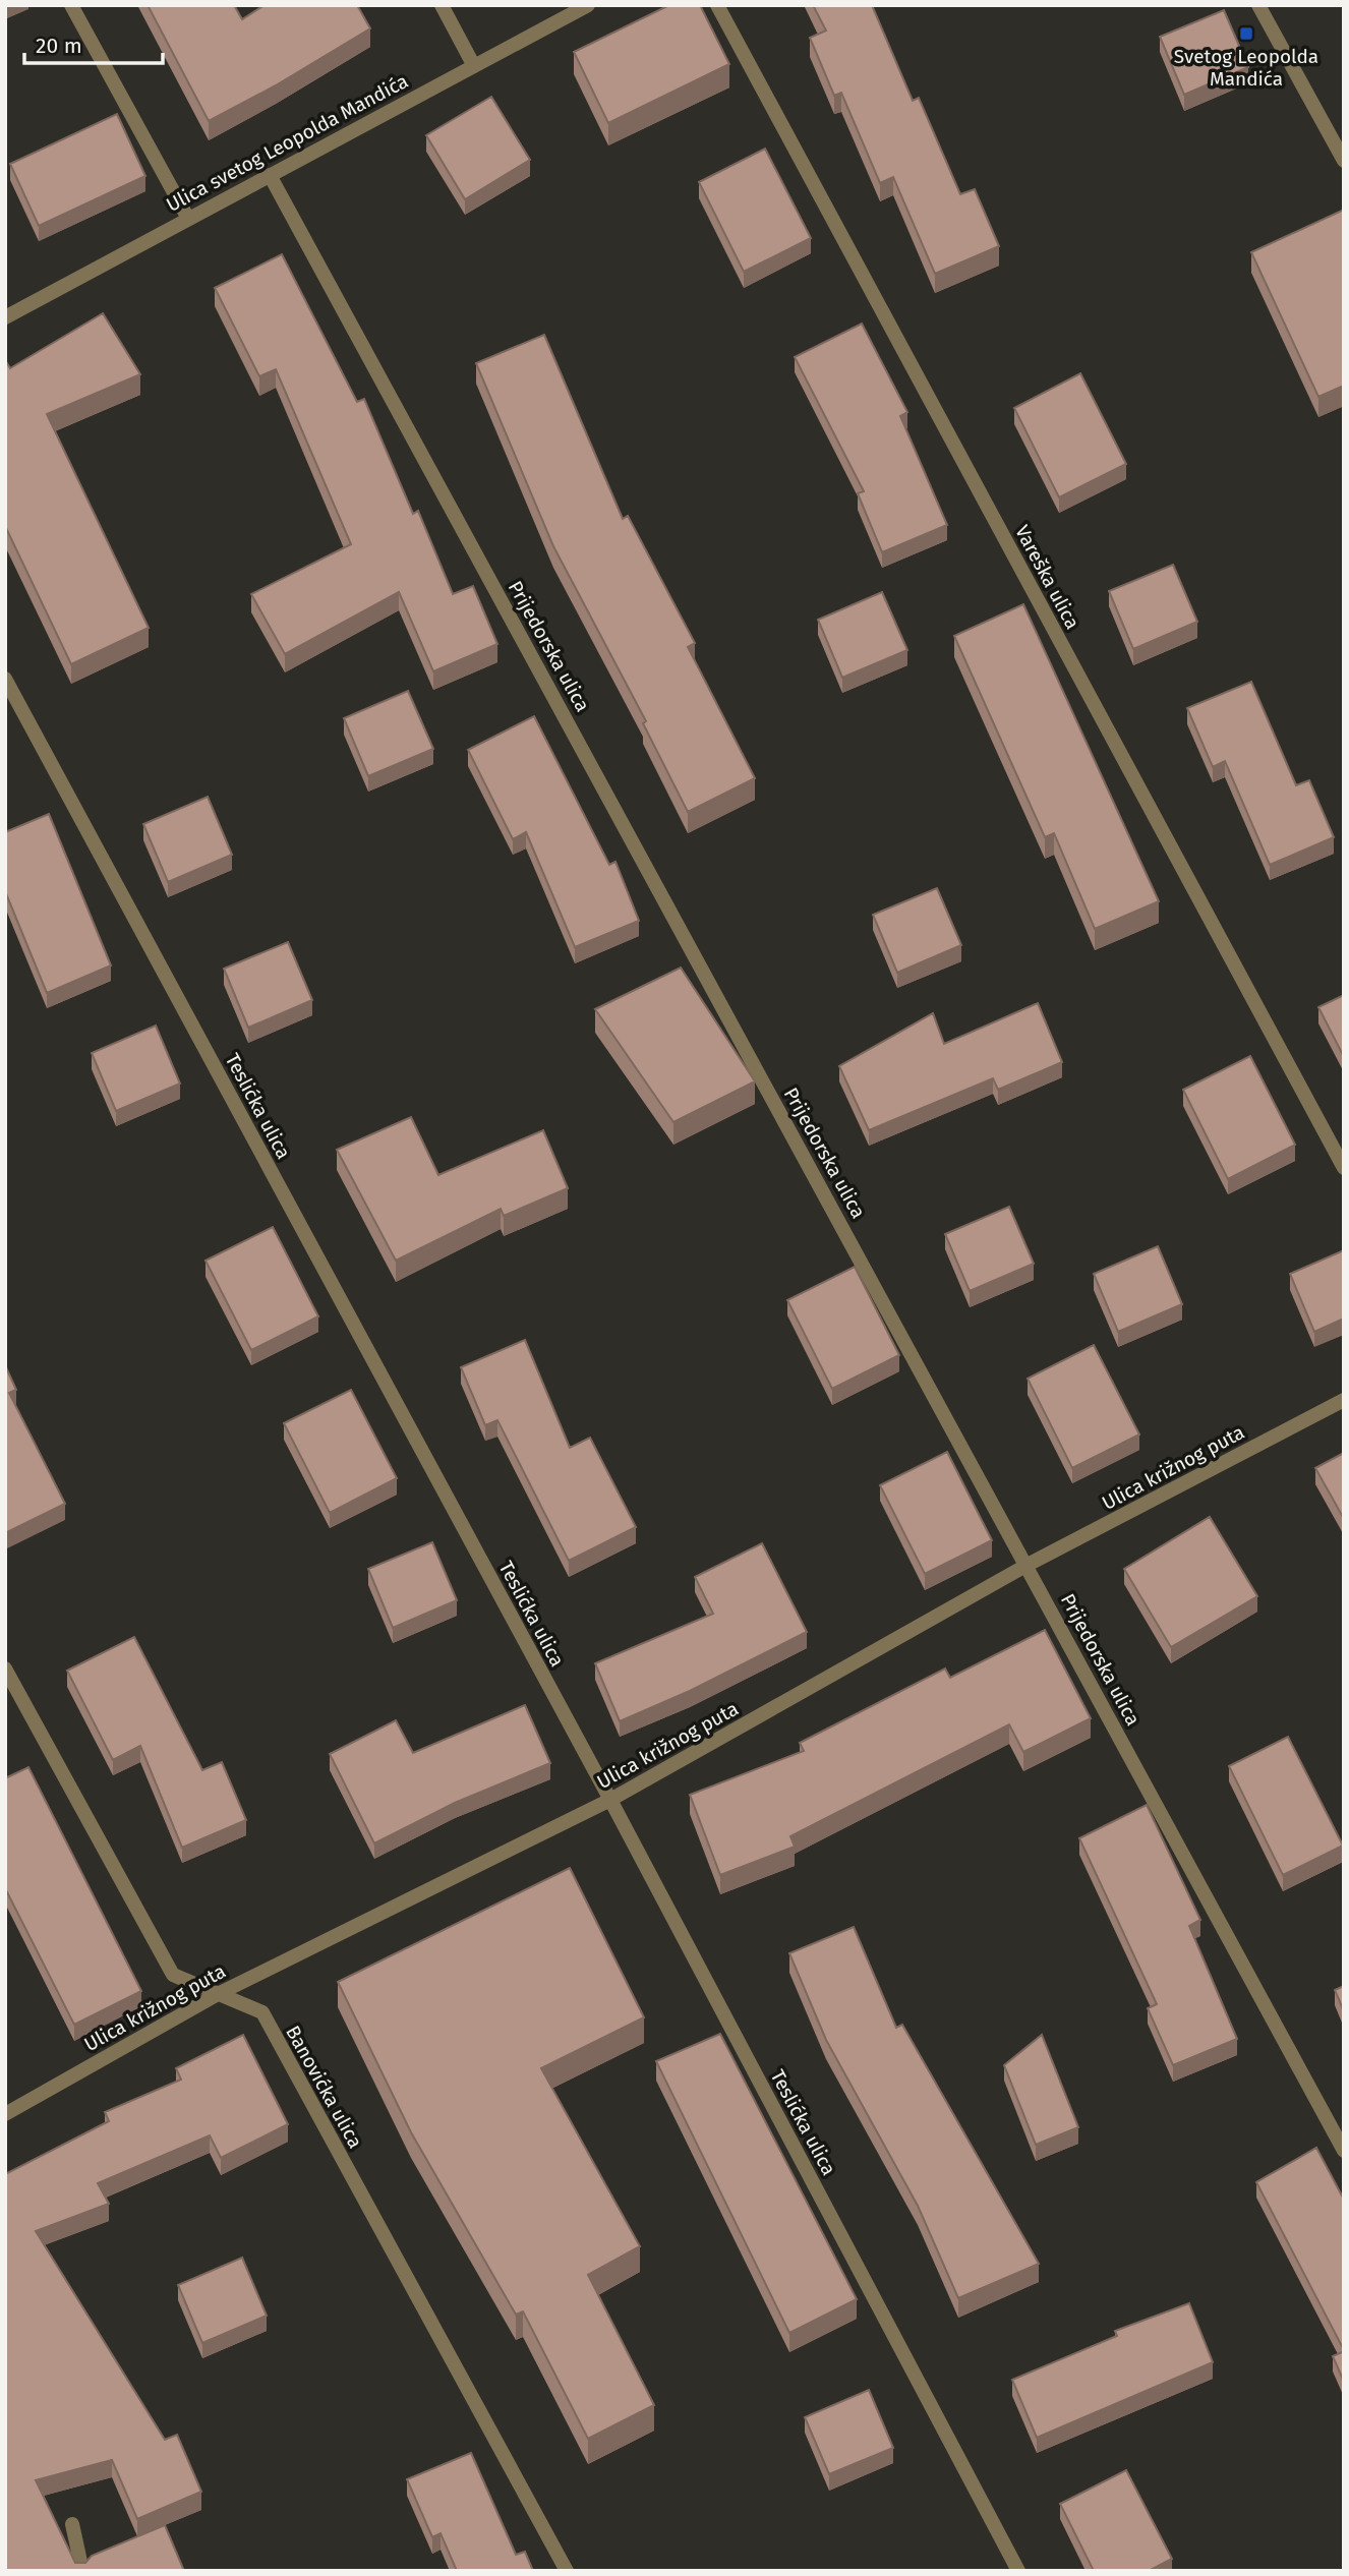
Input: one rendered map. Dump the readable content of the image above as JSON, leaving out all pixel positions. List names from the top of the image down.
{
  "streets": {
    "street": [
      "Ulica svetog Leopolda Mandića",
      "Vareška ulica",
      "Prijedorska ulica",
      "Teslićka ulica",
      "Ulica križnog puta",
      "Banovićka ulica"
    ]
  },
  "crossings": [
    ["Ulica svetog Leopolda Mandića", "Prijedorska ulica"],
    ["Prijedorska ulica", "Ulica križnog puta"],
    ["Teslićka ulica", "Ulica križnog puta"],
    ["Ulica križnog puta", "Banovićka ulica"]
  ],
  "places": {
    "transit": ["Svetog Leopolda Mandića"]
  },
  "scale_bar": "20 m"
}
